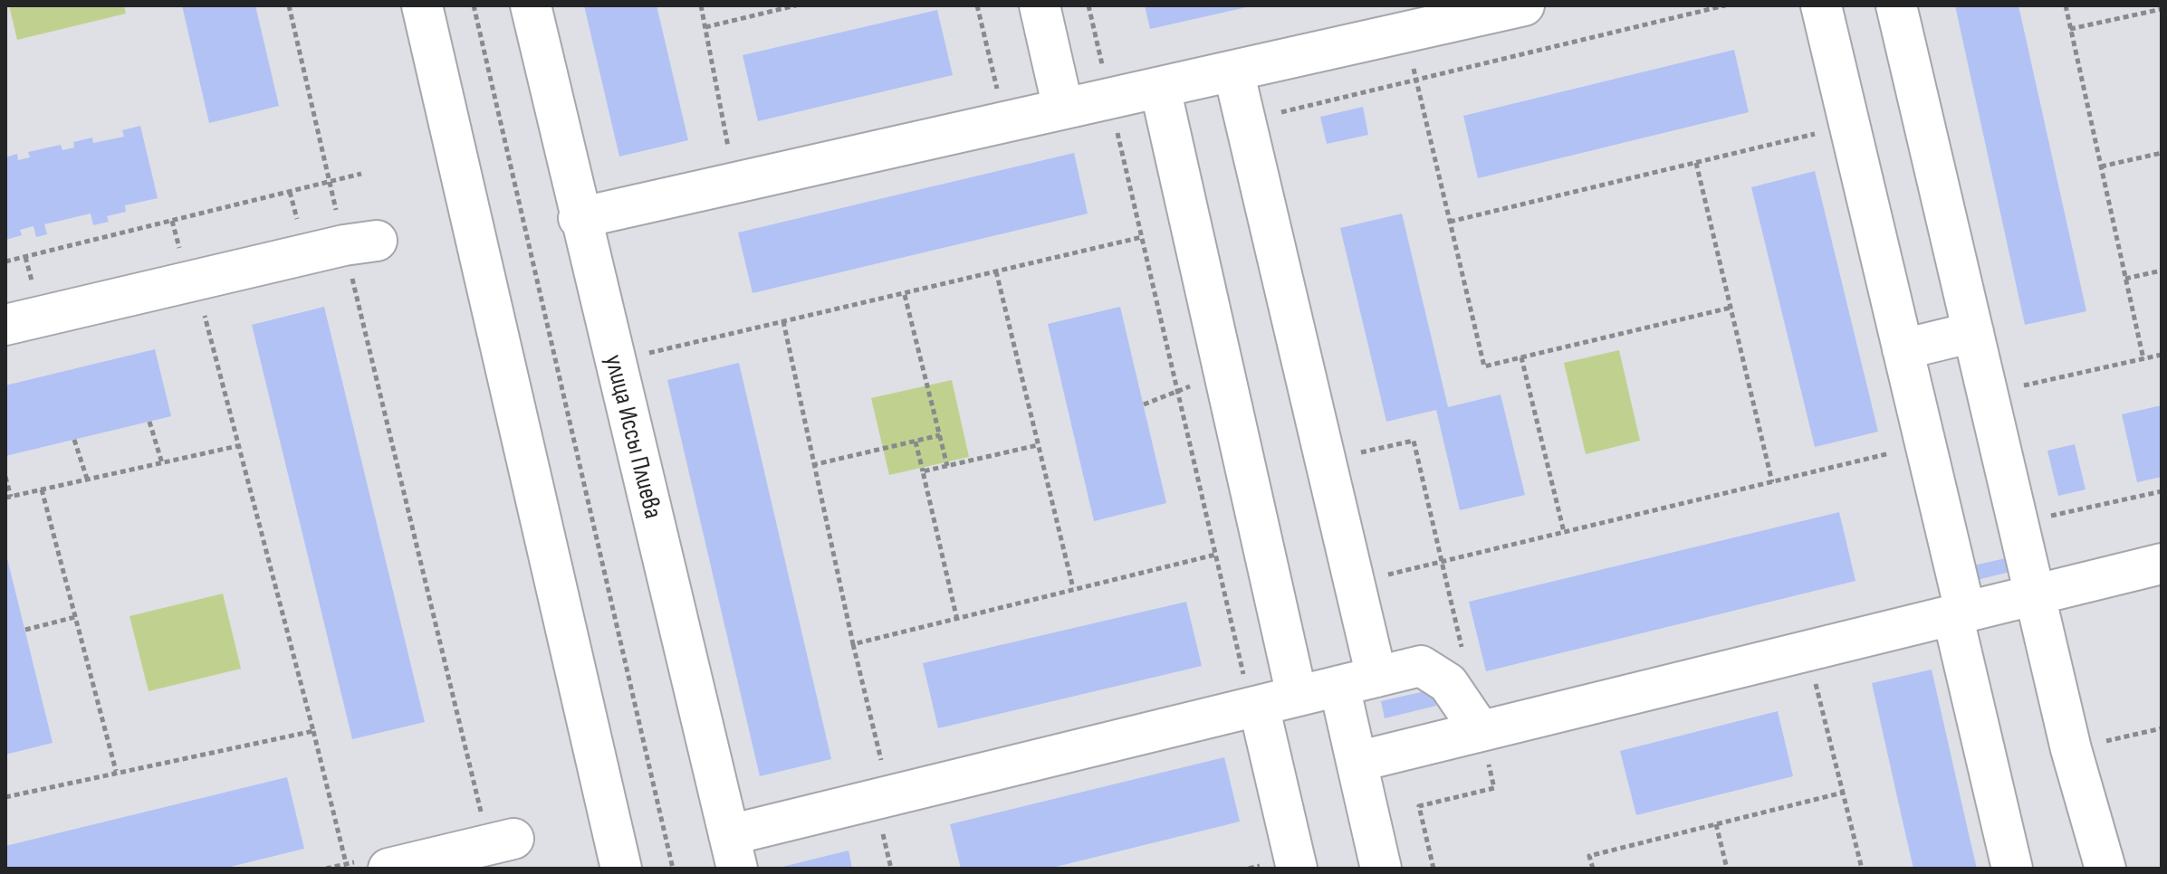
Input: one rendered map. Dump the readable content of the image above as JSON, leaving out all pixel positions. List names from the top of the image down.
{
  "streets": {
    "street": ["улица Иссы Плиева"]
  }
}
